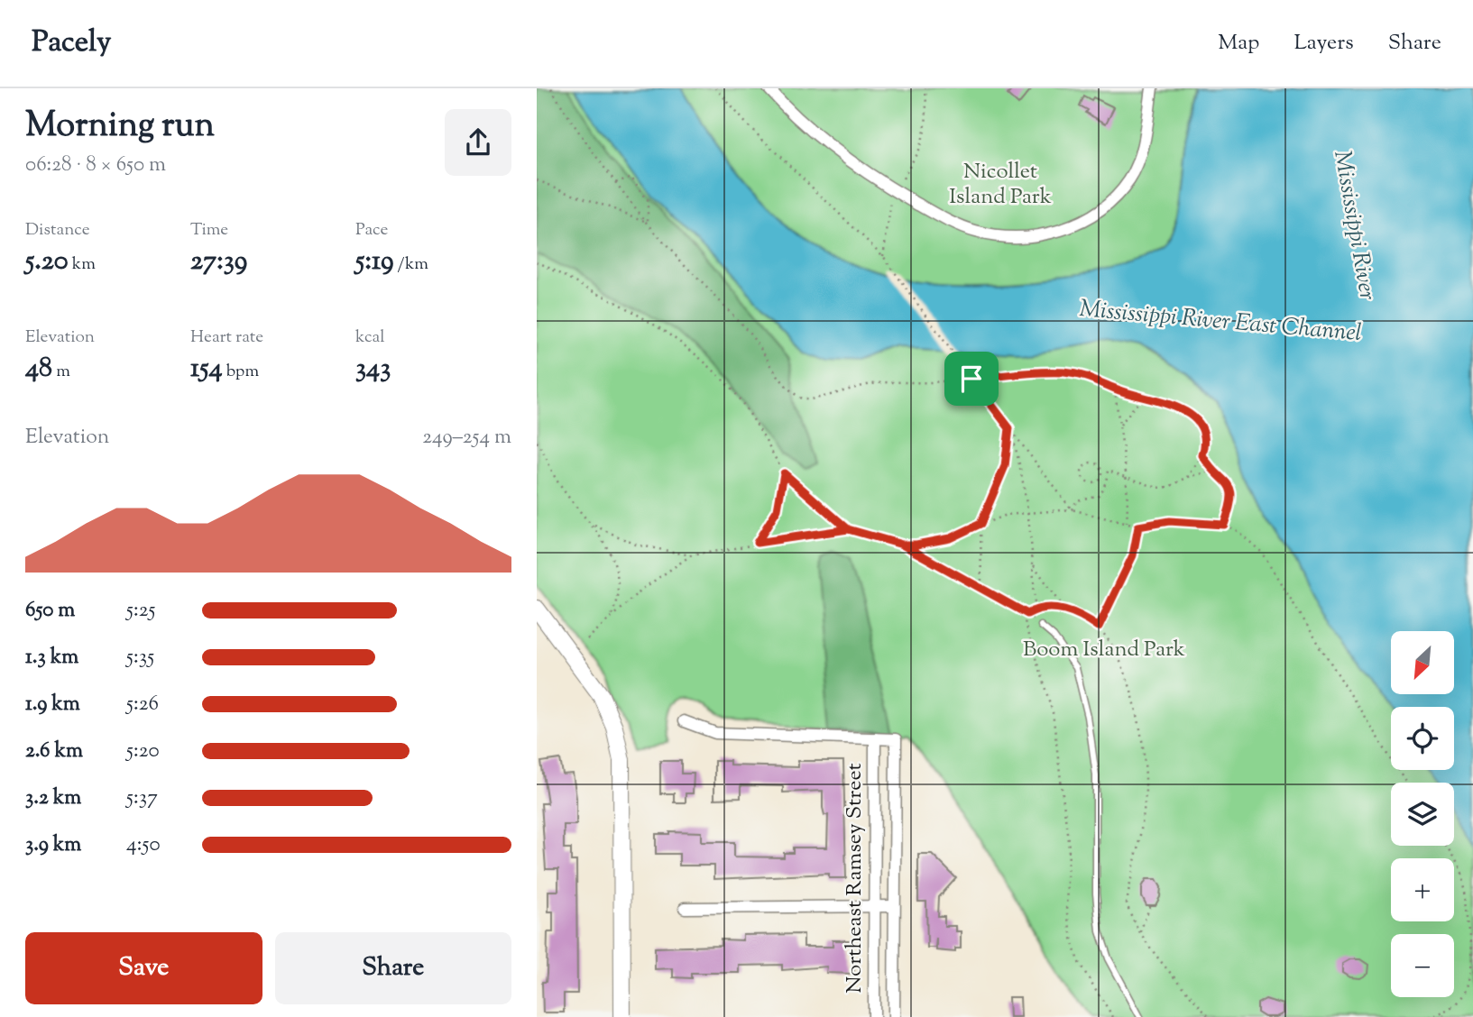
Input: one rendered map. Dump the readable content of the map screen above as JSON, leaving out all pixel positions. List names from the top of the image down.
{
  "streets": {
    "street": ["Northeast Ramsey Street"]
  },
  "water": ["Mississippi River", "Mississippi River East Channel"],
  "parks": ["Nicollet Island Park", "Boom Island Park"],
  "north": "bottom left",
  "page": {
    "header": "Pacely",
    "nav": ["Map", "Layers", "Share"],
    "heading": ["Morning run", "06:28 · 8 × 650 m"],
    "stats": [
      ["Distance", "5.20 km"],
      ["Time", "27:39"],
      ["Pace", "5:19 /km"],
      ["Elevation", "48 m"],
      ["Heart rate", "154 bpm"],
      ["kcal", "343"]
    ],
    "chart": ["Elevation", "249–254 m"],
    "list": [
      {
        "name": "650 m",
        "note": "5:25"
      },
      {
        "name": "1.3 km",
        "note": "5:35"
      },
      {
        "name": "1.9 km",
        "note": "5:26"
      },
      {
        "name": "2.6 km",
        "note": "5:20"
      },
      {
        "name": "3.2 km",
        "note": "5:37"
      },
      {
        "name": "3.9 km",
        "note": "4:50"
      }
    ],
    "map_buttons": ["+", "−"],
    "buttons": ["Save", "Share"]
  }
}
